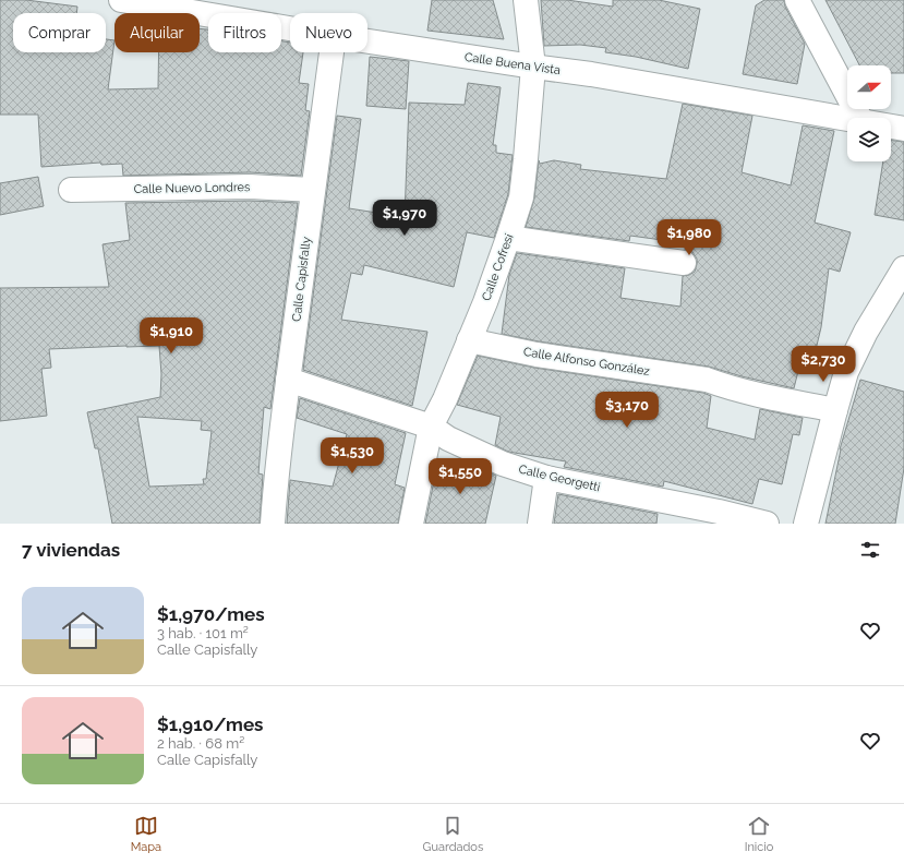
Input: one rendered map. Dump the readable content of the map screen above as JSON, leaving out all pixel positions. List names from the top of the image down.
{
  "streets": {
    "street": [
      "Calle Buena Vista",
      "Calle Nuevo Londres",
      "Calle Cofresí",
      "Calle Capisfally",
      "Calle Alfonso González",
      "Calle Georgetti"
    ]
  },
  "crossings": [
    ["Calle Buena Vista", "Calle Cofresí"],
    ["Calle Nuevo Londres", "Calle Capisfally"],
    ["Calle Cofresí", "Calle Alfonso González"],
    ["Calle Cofresí", "Calle Georgetti"],
    ["Calle Capisfally", "Calle Georgetti"]
  ],
  "north": "right",
  "page": {
    "chip": [
      "Comprar",
      "Alquilar",
      "Filtros",
      "Nuevo"
    ],
    "price": [
      "$1,970",
      "$1,980",
      "$1,910",
      "$2,730",
      "$3,170",
      "$1,530",
      "$1,550"
    ],
    "heading": "7 viviendas",
    "list": [
      {
        "name": "$1,970/mes",
        "note": "3 hab. · 101 m² · Calle Capisfally"
      },
      {
        "name": "$1,910/mes",
        "note": "2 hab. · 68 m² · Calle Capisfally"
      }
    ],
    "tabs": ["Mapa", "Guardados", "Inicio"]
  }
}
